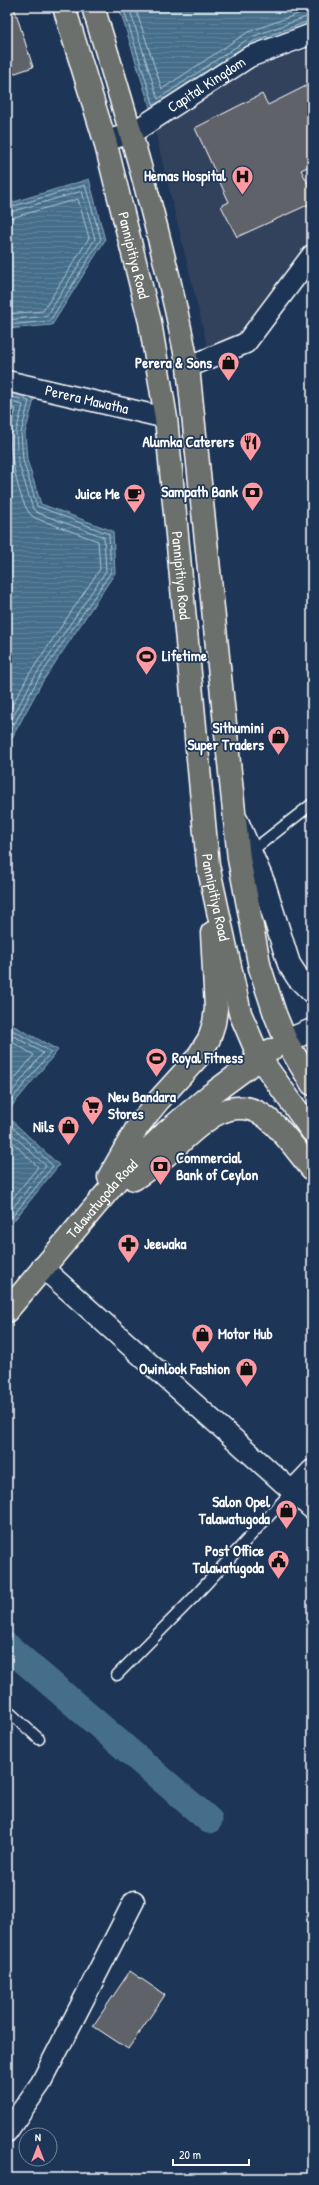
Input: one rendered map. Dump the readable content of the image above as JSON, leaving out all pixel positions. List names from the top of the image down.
{
  "streets": {
    "main road": ["Pannipitiya Road", "Talawatugoda Road"],
    "street": ["Capital Kingdom", "Perera Mawatha"]
  },
  "crossings": [
    ["Capital Kingdom", "Pannipitiya Road"],
    ["Pannipitiya Road", "Perera Mawatha"],
    ["Pannipitiya Road", "Talawatugoda Road"]
  ],
  "places": {
    "hospital": ["Hemas Hospital"],
    "shop": [
      "Perera & Sons",
      "Sithumini Super Traders",
      "Nils",
      "Motor Hub",
      "Owinlook Fashion",
      "Salon Opel Talawatugoda"
    ],
    "restaurant": ["Alumka Caterers"],
    "bank": ["Sampath Bank", "Commercial Bank of Ceylon"],
    "cafe": ["Juice Me"],
    "sports": ["Lifetime", "Royal Fitness"],
    "supermarket": ["New Bandara Stores"],
    "pharmacy": ["Jeewaka"],
    "public building": ["Post Office Talawatugoda"]
  },
  "scale_bar": "20 m",
  "north": "top"
}
